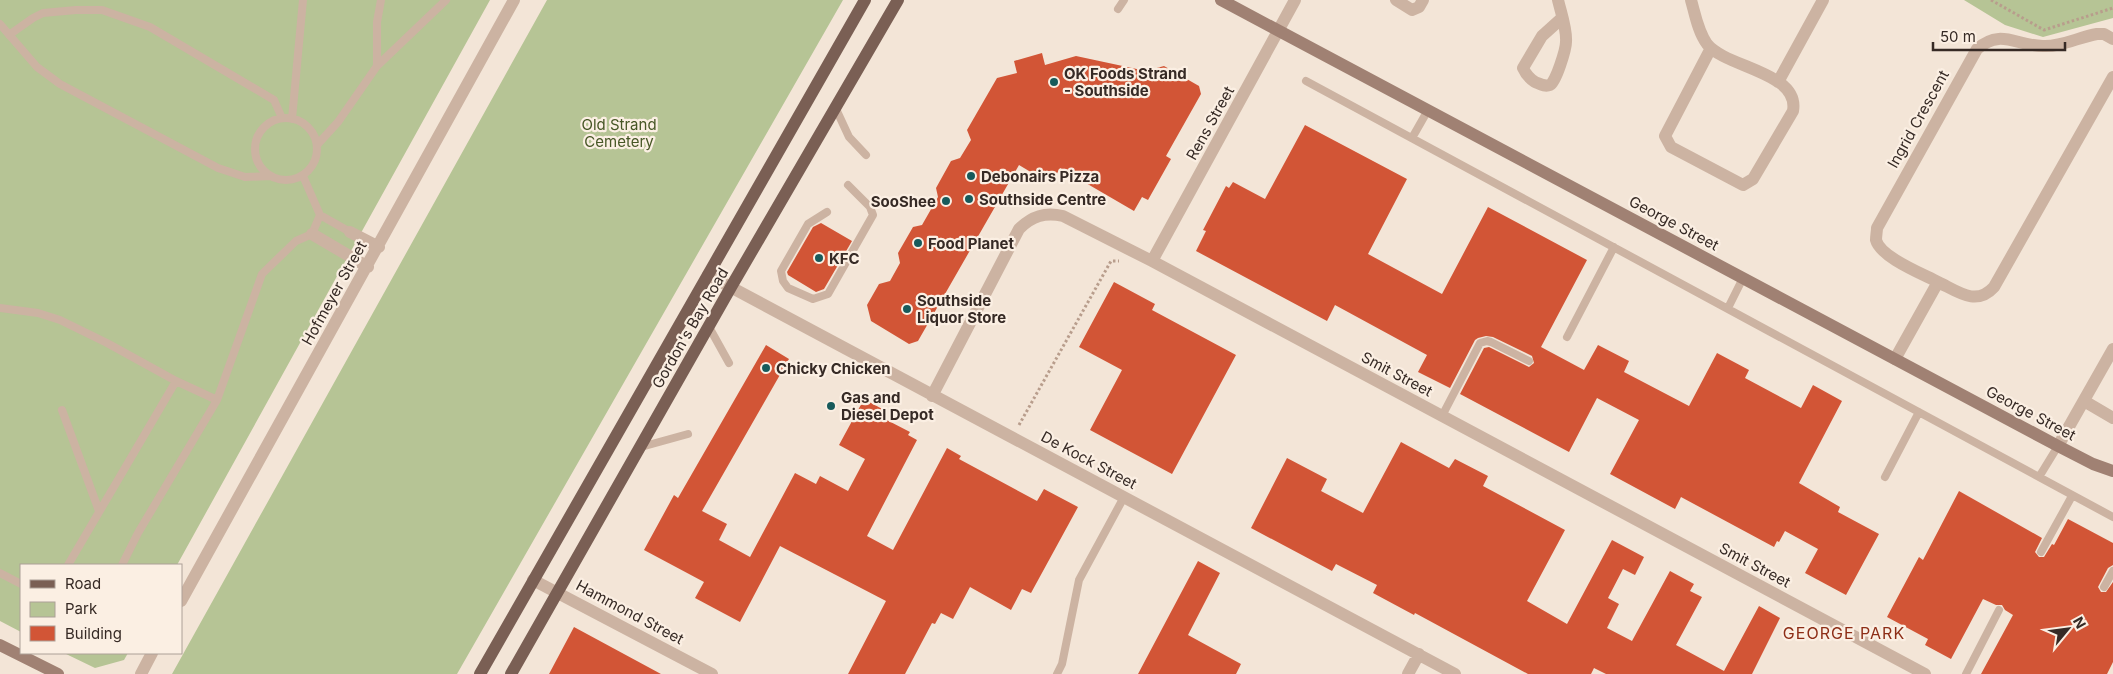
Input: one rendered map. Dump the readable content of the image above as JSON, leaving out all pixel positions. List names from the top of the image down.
{
  "streets": {
    "main road": ["Gordon's Bay Road"],
    "street": [
      "Ingrid Crescent",
      "Rens Street",
      "George Street",
      "Hofmeyer Street",
      "Smit Street",
      "De Kock Street",
      "Hammond Street"
    ]
  },
  "crossings": [
    ["Rens Street", "George Street"],
    ["Rens Street", "Smit Street"],
    ["Gordon's Bay Road", "De Kock Street"],
    ["Gordon's Bay Road", "Hammond Street"],
    ["Smit Street", "De Kock Street"]
  ],
  "districts": ["GEORGE PARK"],
  "parks": ["Old Strand Cemetery"],
  "places": [
    "OK Foods Strand - Southside",
    "Debonairs Pizza",
    "Southside Centre",
    "SooShee",
    "Food Planet",
    "KFC",
    "Southside Liquor Store",
    "Chicky Chicken",
    "Gas and Diesel Depot"
  ],
  "legend": ["Road", "Park", "Building"],
  "scale_bar": "50 m",
  "north": "top right"
}
